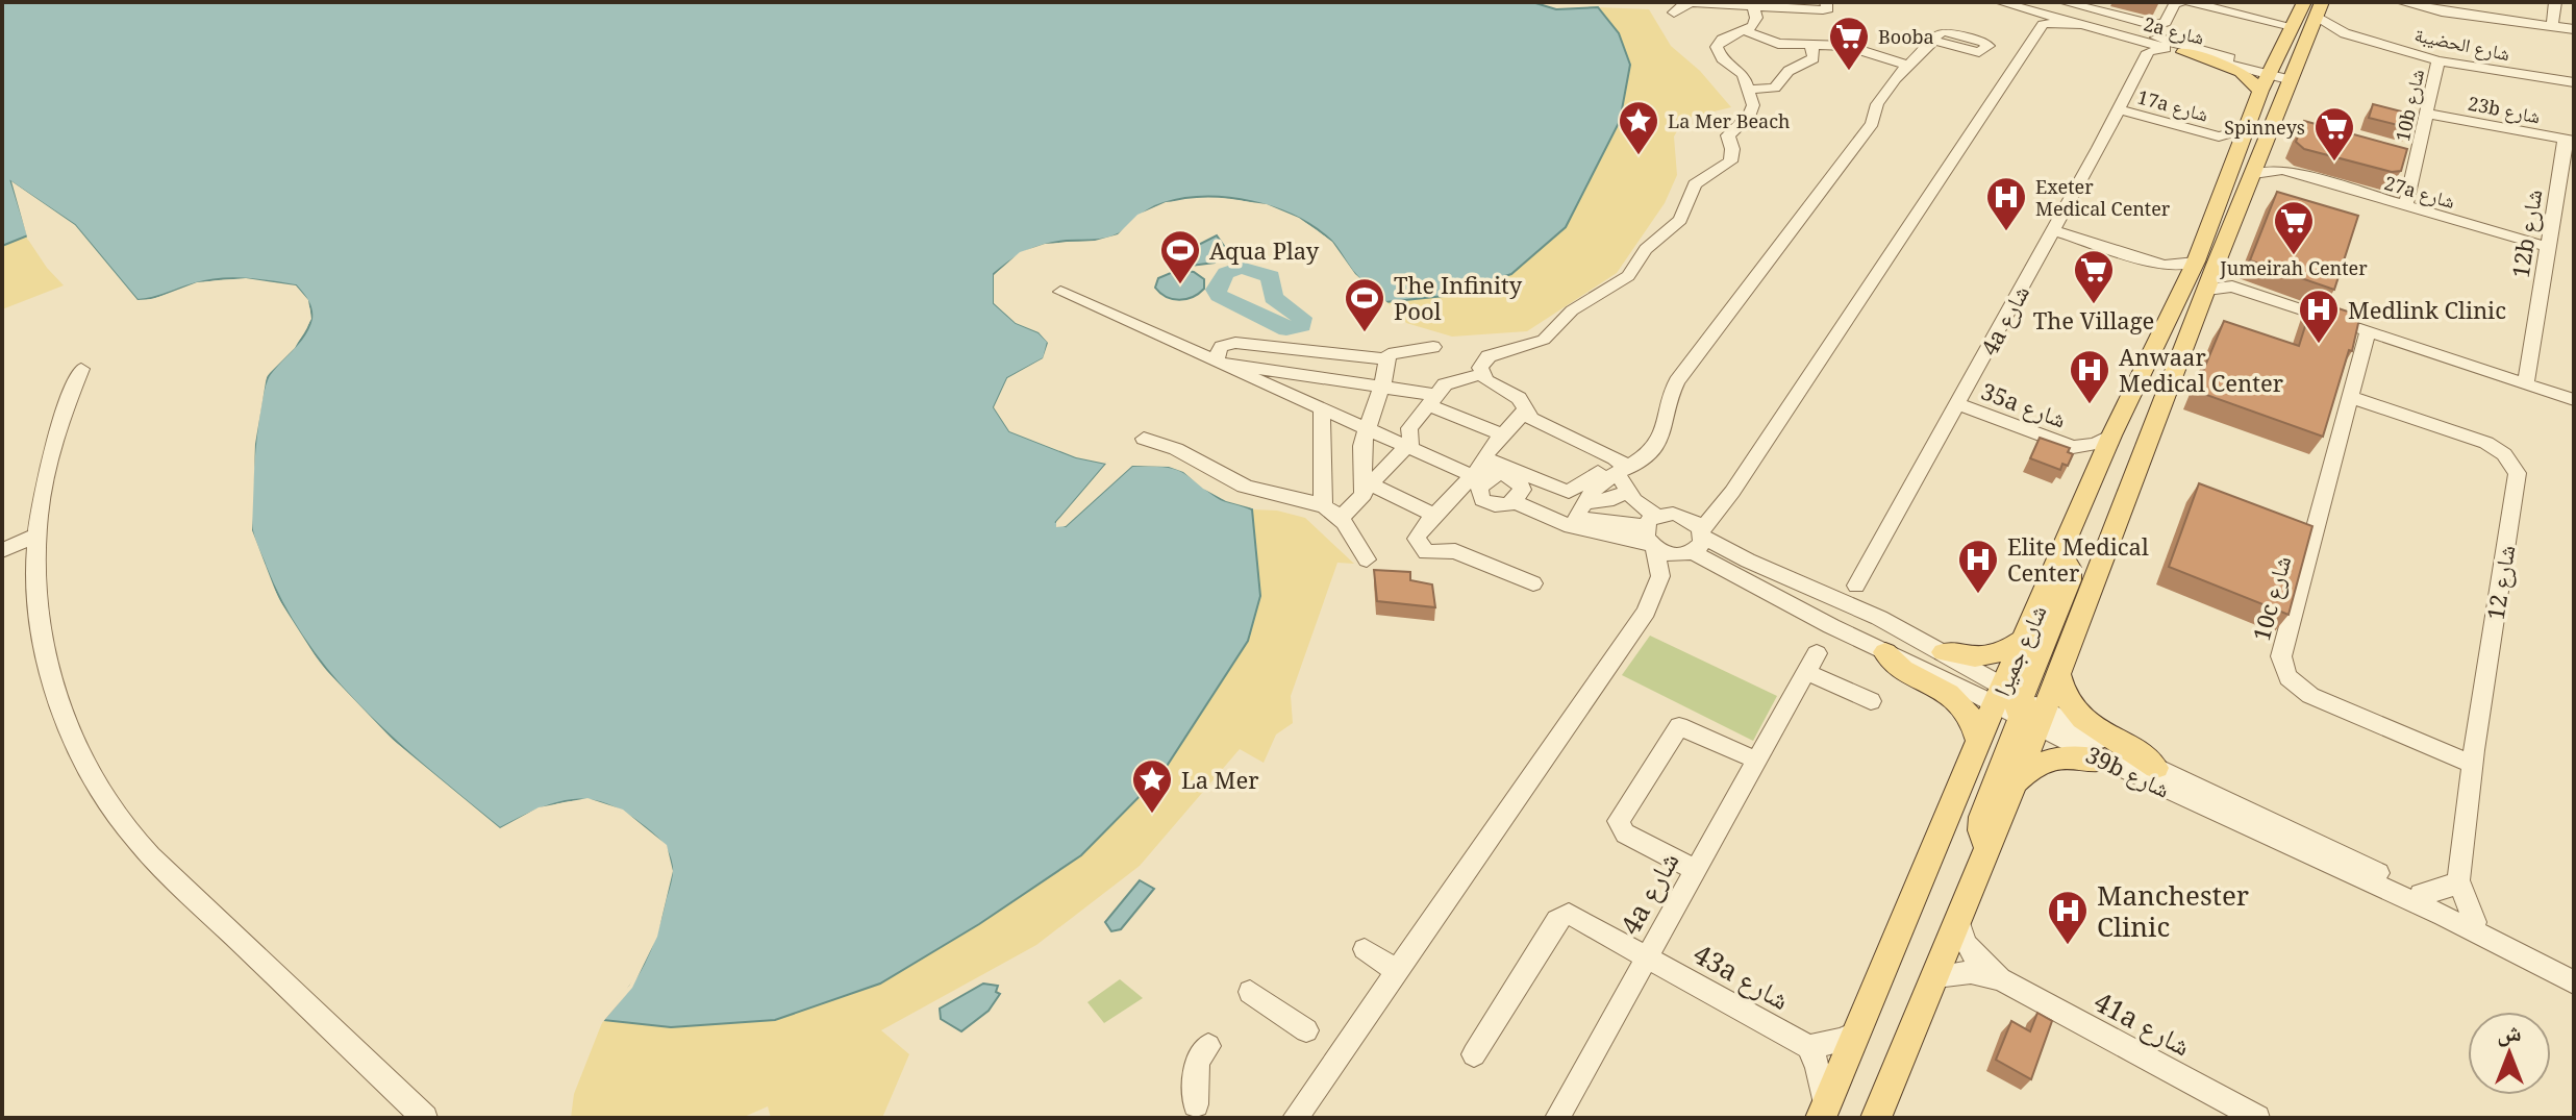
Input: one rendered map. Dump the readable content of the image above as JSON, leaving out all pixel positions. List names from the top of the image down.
{
  "streets": {
    "main road": ["شارع جميرا"],
    "street": [
      "2a شارع",
      "شارع الحضيبة",
      "17a شارع",
      "10b شارع",
      "23b شارع",
      "27a شارع",
      "12b شارع",
      "4a شارع",
      "35a شارع",
      "شارع 12",
      "10c شارع",
      "39b شارع",
      "43a شارع",
      "41a شارع"
    ]
  },
  "crossings": [
    ["2a شارع", "4a شارع"],
    ["شارع الحضيبة", "10b شارع"],
    ["شارع الحضيبة", "شارع جميرا"],
    ["17a شارع", "4a شارع"],
    ["17a شارع", "شارع جميرا"],
    ["10b شارع", "23b شارع"],
    ["10b شارع", "27a شارع"],
    ["23b شارع", "12b شارع"],
    ["27a شارع", "12b شارع"],
    ["27a شارع", "شارع جميرا"],
    ["4a شارع", "35a شارع"],
    ["4a شارع", "43a شارع"],
    ["شارع 12", "10c شارع"],
    ["شارع 12", "39b شارع"],
    ["شارع جميرا", "39b شارع"],
    ["شارع جميرا", "41a شارع"]
  ],
  "places": {
    "supermarket": [
      "Booba",
      "Spinneys",
      "Jumeirah Center",
      "The Village"
    ],
    "place": ["La Mer Beach", "La Mer"],
    "hospital": [
      "Exeter Medical Center",
      "Medlink Clinic",
      "Anwaar Medical Center",
      "Elite Medical Center",
      "Manchester Clinic"
    ],
    "sports": ["Aqua Play", "The Infinity Pool"]
  },
  "north": "top"
}
